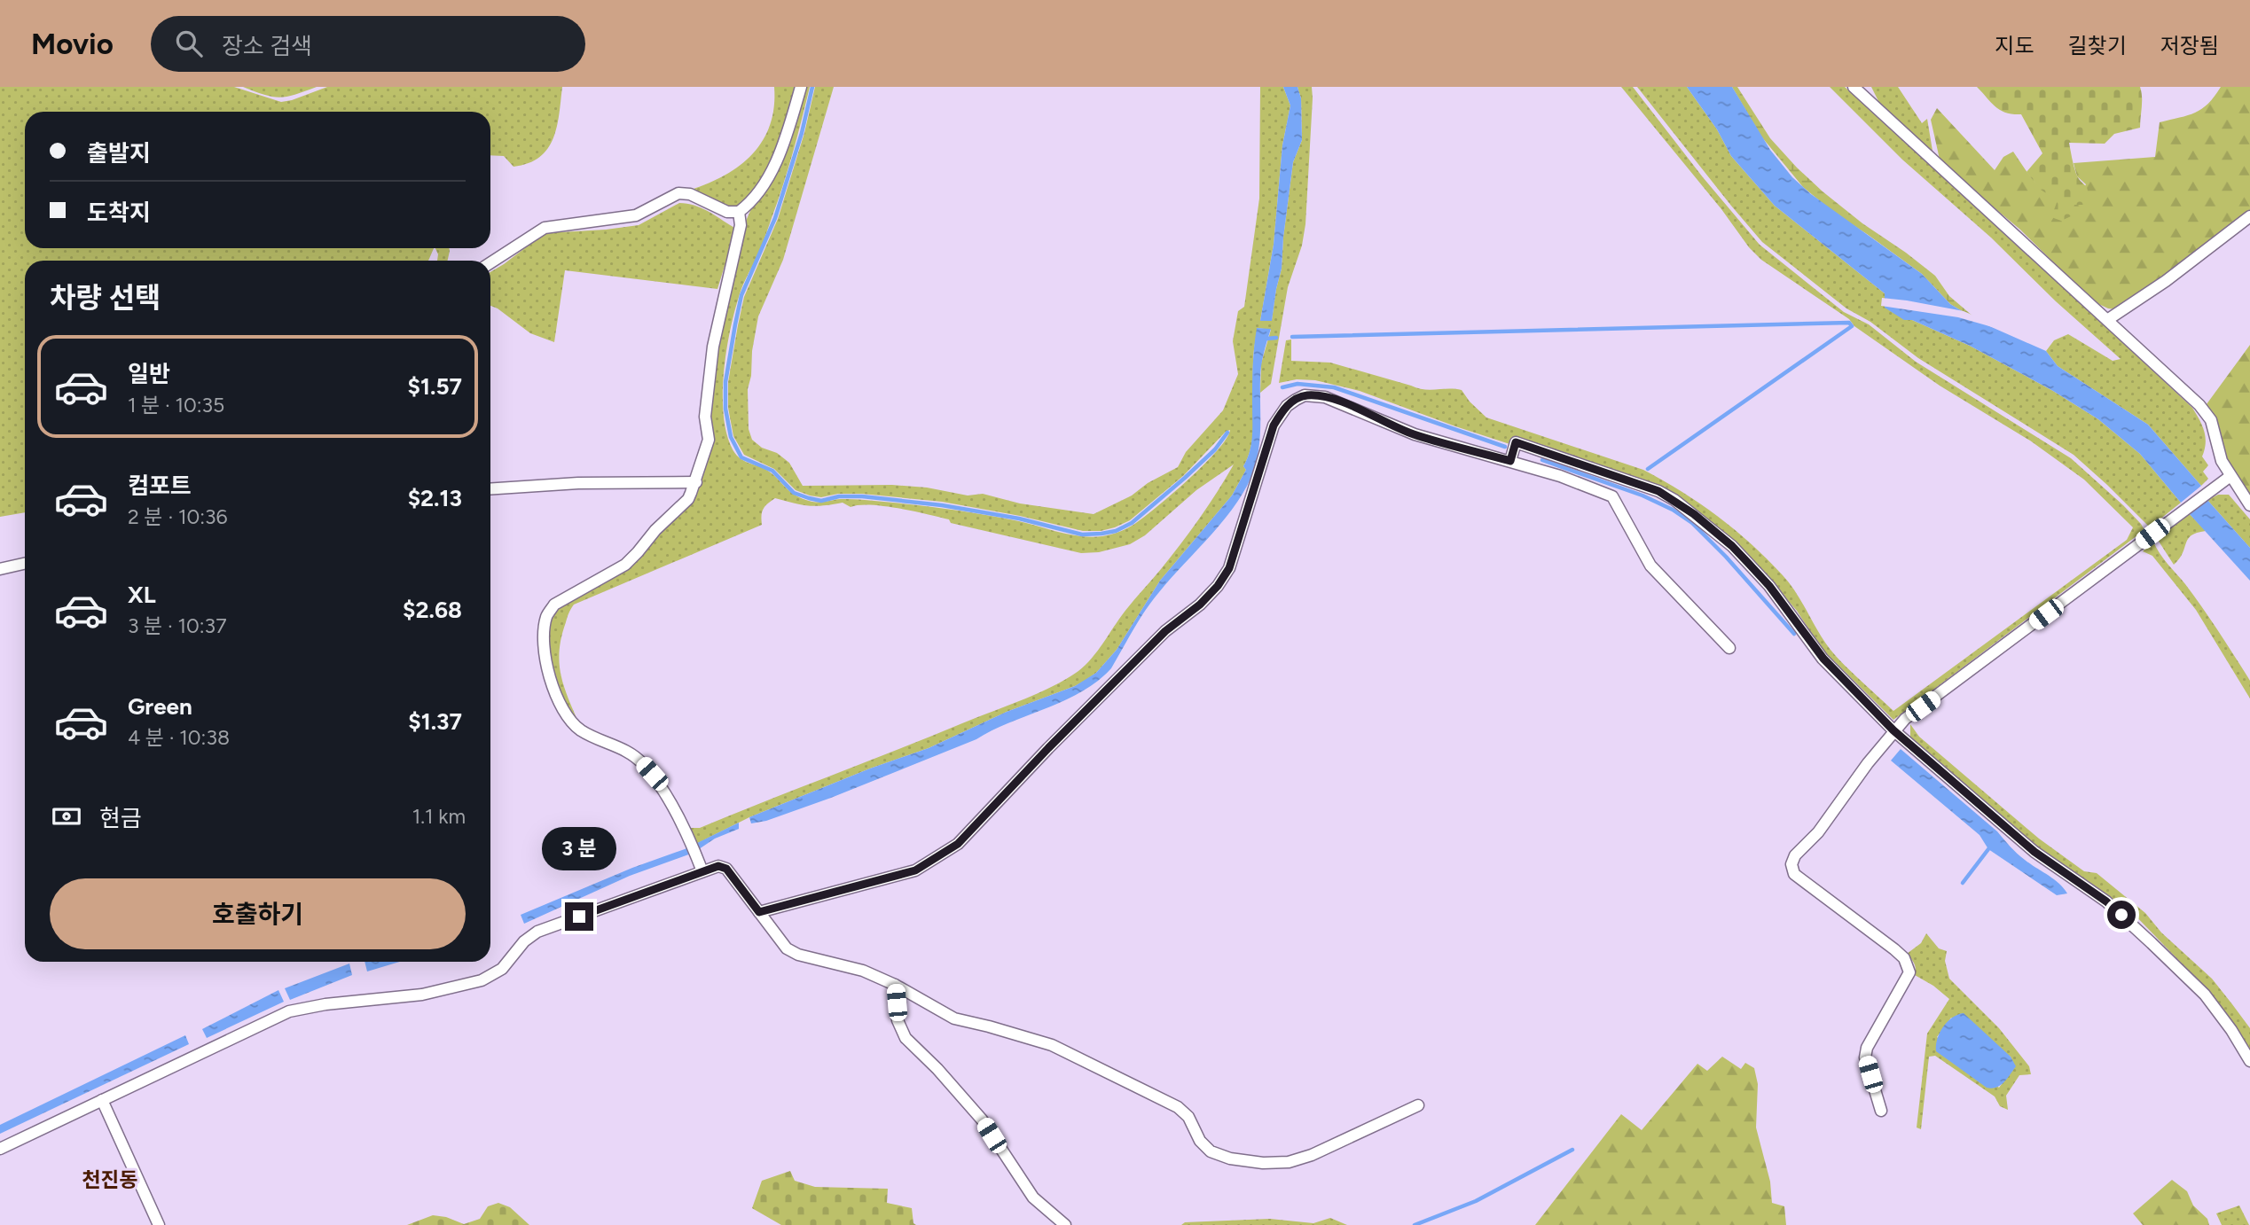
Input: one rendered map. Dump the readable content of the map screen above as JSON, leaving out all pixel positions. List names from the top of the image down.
{
  "districts": ["천진동"],
  "page": {
    "header": "Movio",
    "search": "장소 검색",
    "nav": ["지도", "길찾기", "저장됨"],
    "banner": ["출발지", "도착지"],
    "heading": "차량 선택",
    "list": [
      {
        "name": "일반",
        "note": "1 분 · 10:35",
        "value": "$1.57"
      },
      {
        "name": "컴포트",
        "note": "2 분 · 10:36",
        "value": "$2.13"
      },
      {
        "name": "XL",
        "note": "3 분 · 10:37",
        "value": "$2.68"
      },
      {
        "name": "Green",
        "note": "4 분 · 10:38",
        "value": "$1.37"
      }
    ],
    "pay": ["현금", "1.1 km"],
    "bubble": "3 분",
    "buttons": "호출하기"
  }
}
